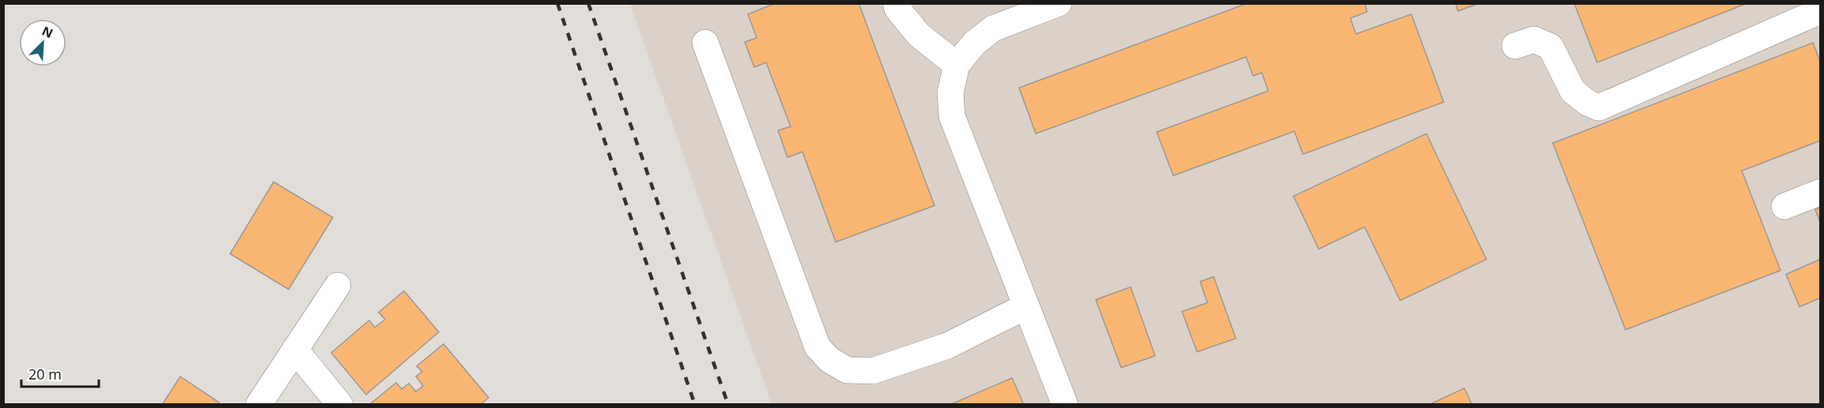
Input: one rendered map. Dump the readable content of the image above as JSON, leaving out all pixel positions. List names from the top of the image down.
{
  "scale_bar": "20 m",
  "north": "top right"
}
